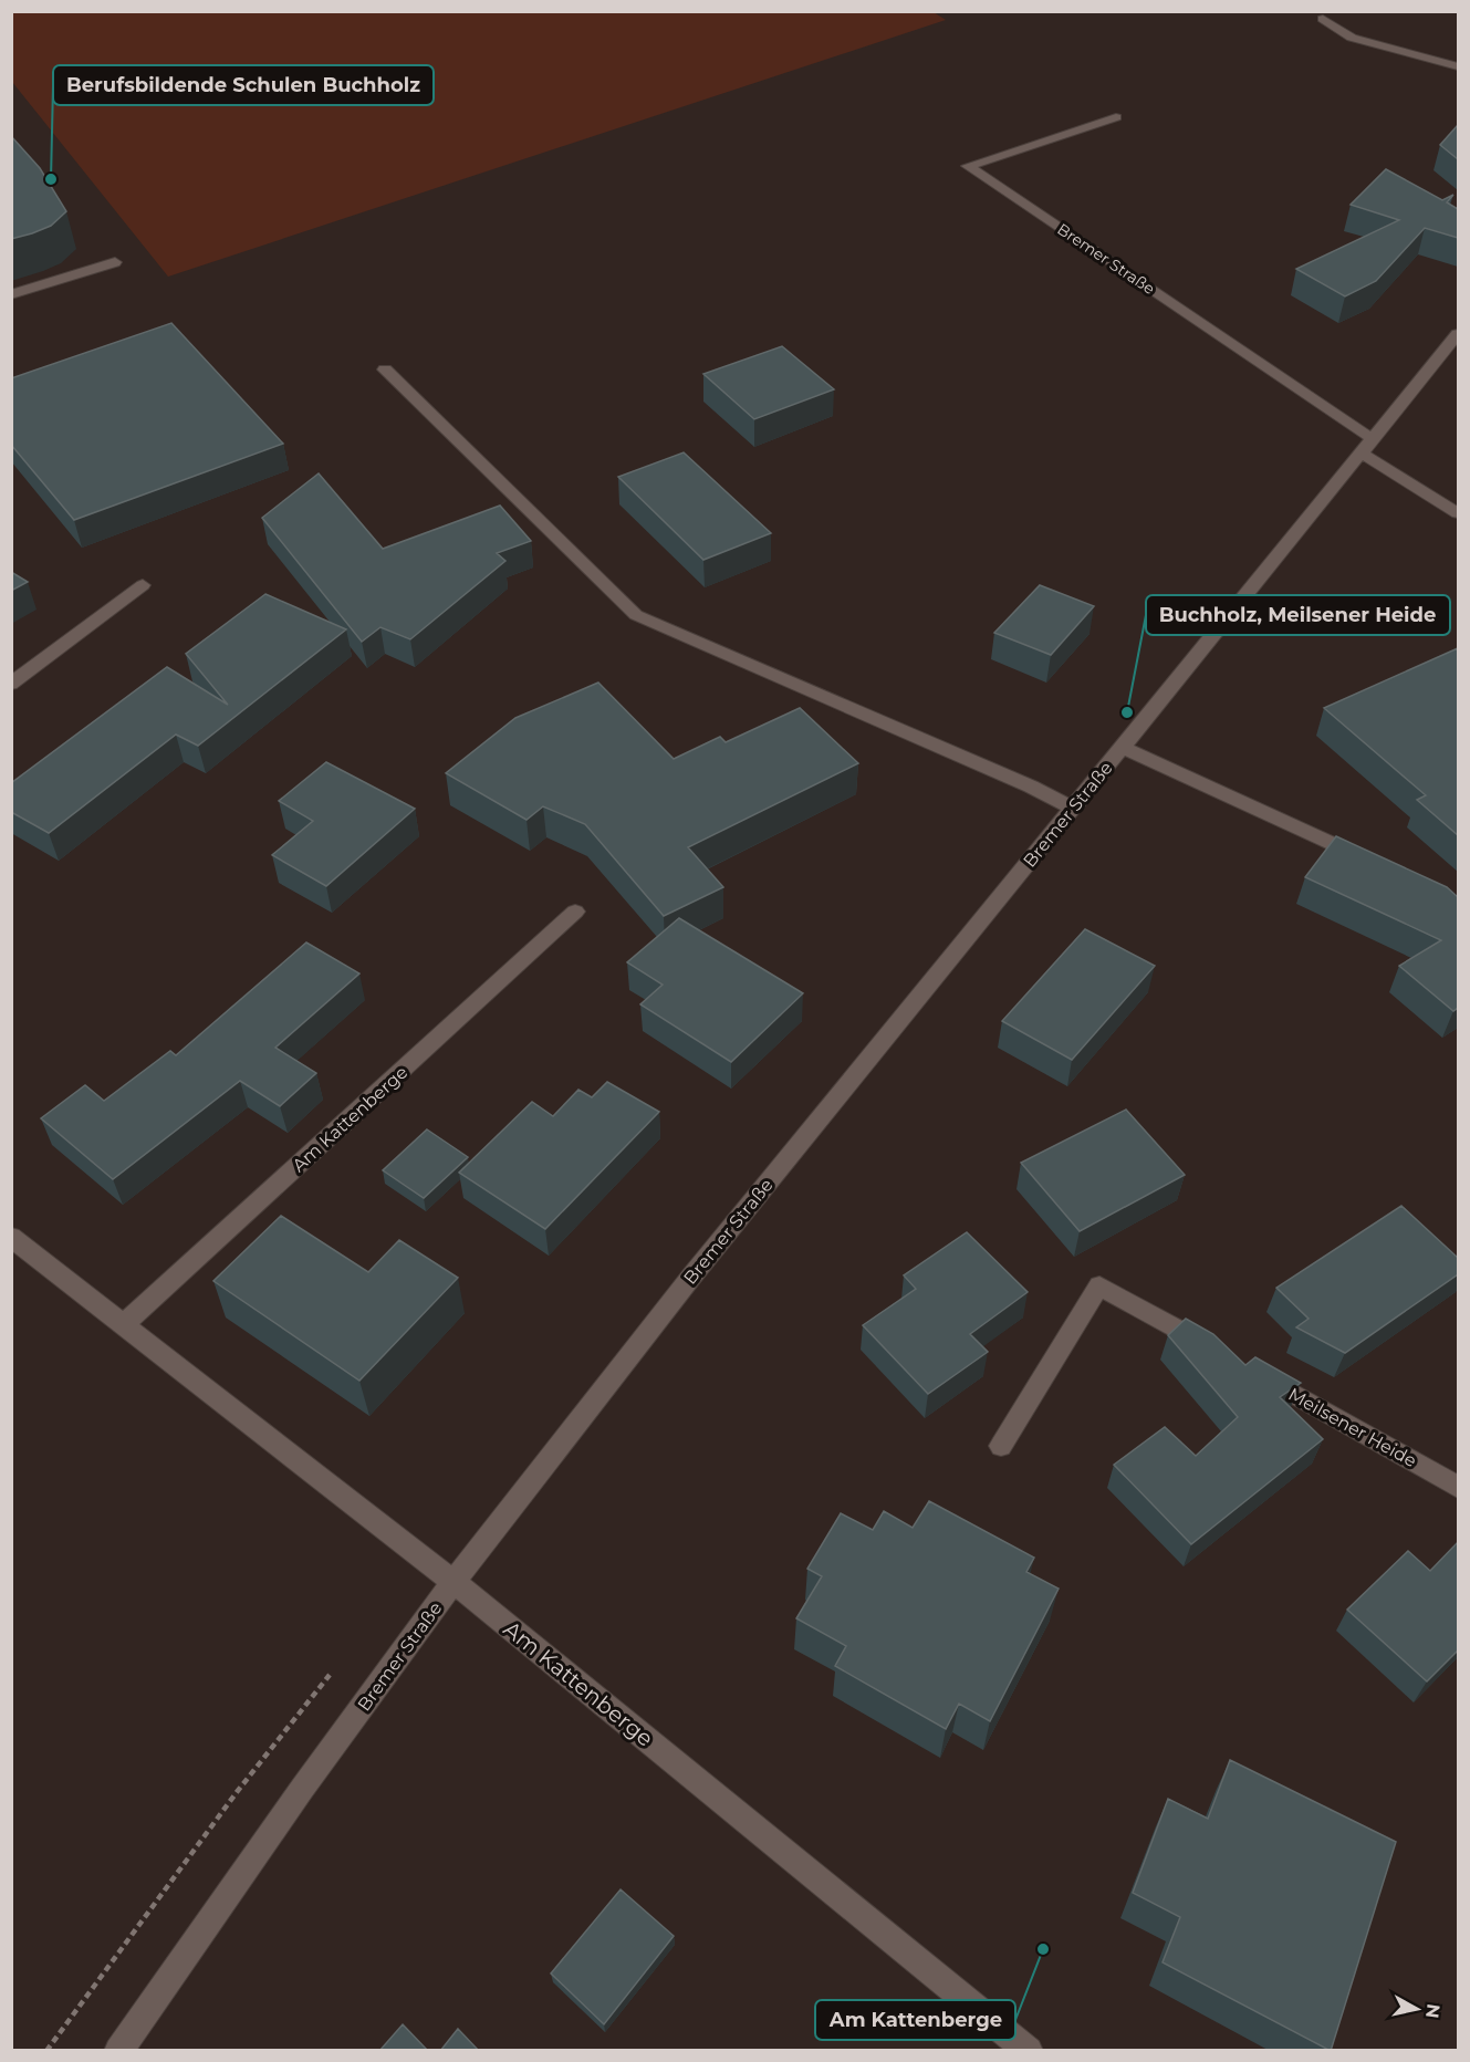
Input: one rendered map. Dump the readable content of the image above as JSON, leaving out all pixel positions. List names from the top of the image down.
{
  "streets": {
    "street": ["Bremer Straße", "Am Kattenberge", "Meilsener Heide"]
  },
  "crossings": [
    ["Bremer Straße", "Am Kattenberge"]
  ],
  "places": ["Berufsbildende Schulen Buchholz", "Buchholz, Meilsener Heide", "Am Kattenberge"],
  "north": "right"
}
